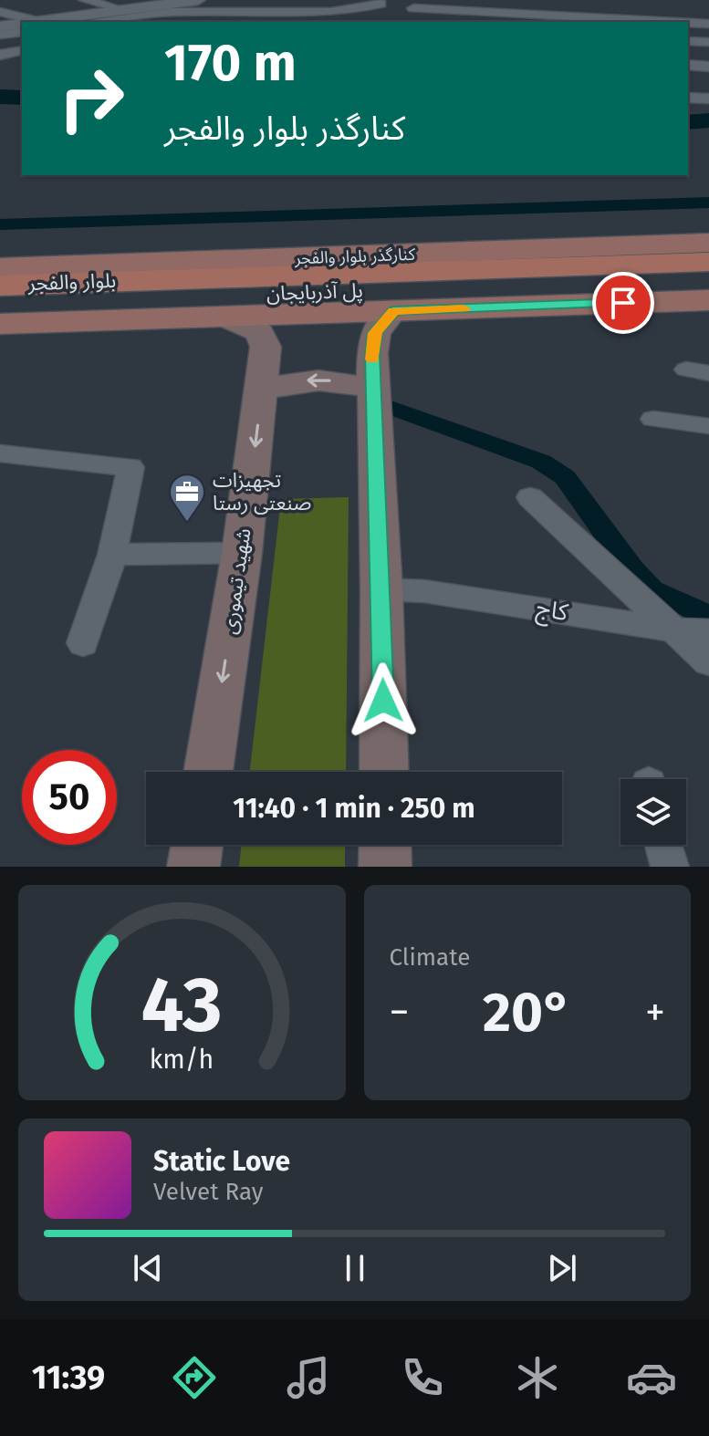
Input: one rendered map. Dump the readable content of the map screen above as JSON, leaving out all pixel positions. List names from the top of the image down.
{
  "streets": {
    "highway": ["بلوار والفجر", "پل آذربایجان"],
    "main road": ["کنارگذر بلوار والفجر", "شهید تیموری"],
    "street": ["کاج"]
  },
  "crossings": [
    ["کنارگذر بلوار والفجر", "بلوار والفجر"],
    ["کنارگذر بلوار والفجر", "پل آذربایجان"],
    ["بلوار والفجر", "پل آذربایجان"]
  ],
  "places": {
    "office": ["تجهیزات صنعتی رستا"]
  },
  "page": {
    "turn": ["170 m", "کنارگذر بلوار والفجر"],
    "limit": "50",
    "trip": "11:40 · 1 min · 250 m",
    "tile": "Climate",
    "heat": ["−", "20°", "+"],
    "song": ["Static Love", "Velvet Ray"],
    "tabs": "11:39",
    "gauge": ["43", "km/h"]
  }
}
